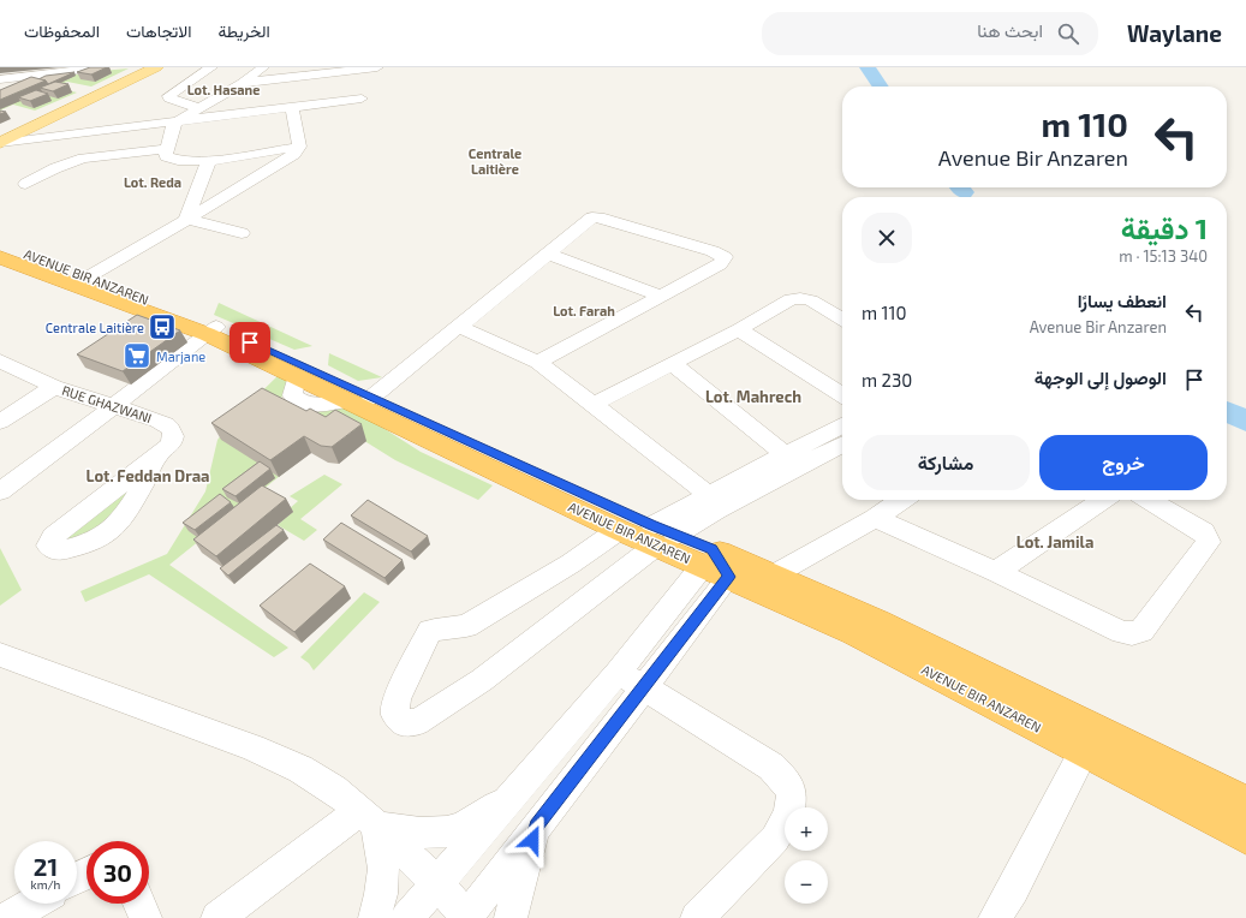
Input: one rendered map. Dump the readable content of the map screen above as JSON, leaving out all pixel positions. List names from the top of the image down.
{
  "streets": {
    "highway": ["AVENUE BIR ANZAREN"],
    "street": ["RUE GHAZWANI"]
  },
  "districts": [
    "Lot. Hasane",
    "Centrale Laitière",
    "Lot. Reda",
    "Lot. Farah",
    "Lot. Mahrech",
    "Lot. Feddan Draa",
    "Lot. Jamila"
  ],
  "places": {
    "bus stop": ["Centrale Laitière"],
    "supermarket": ["Marjane"]
  },
  "page": {
    "header": "Waylane",
    "search": "ابحث هنا",
    "nav": ["الخريطة", "الاتجاهات", "المحفوظات"],
    "turn": ["110 m", "Avenue Bir Anzaren"],
    "heading": ["1 دقيقة", "340 m · 15:13"],
    "list": [
      {
        "name": "انعطف يسارًا",
        "note": "Avenue Bir Anzaren",
        "value": "110 m"
      },
      {
        "name": "الوصول إلى الوجهة",
        "value": "230 m"
      }
    ],
    "buttons": ["خروج", "مشاركة"],
    "map_buttons": ["+", "−"],
    "speed": "21 km/h",
    "limit": "30"
  }
}
